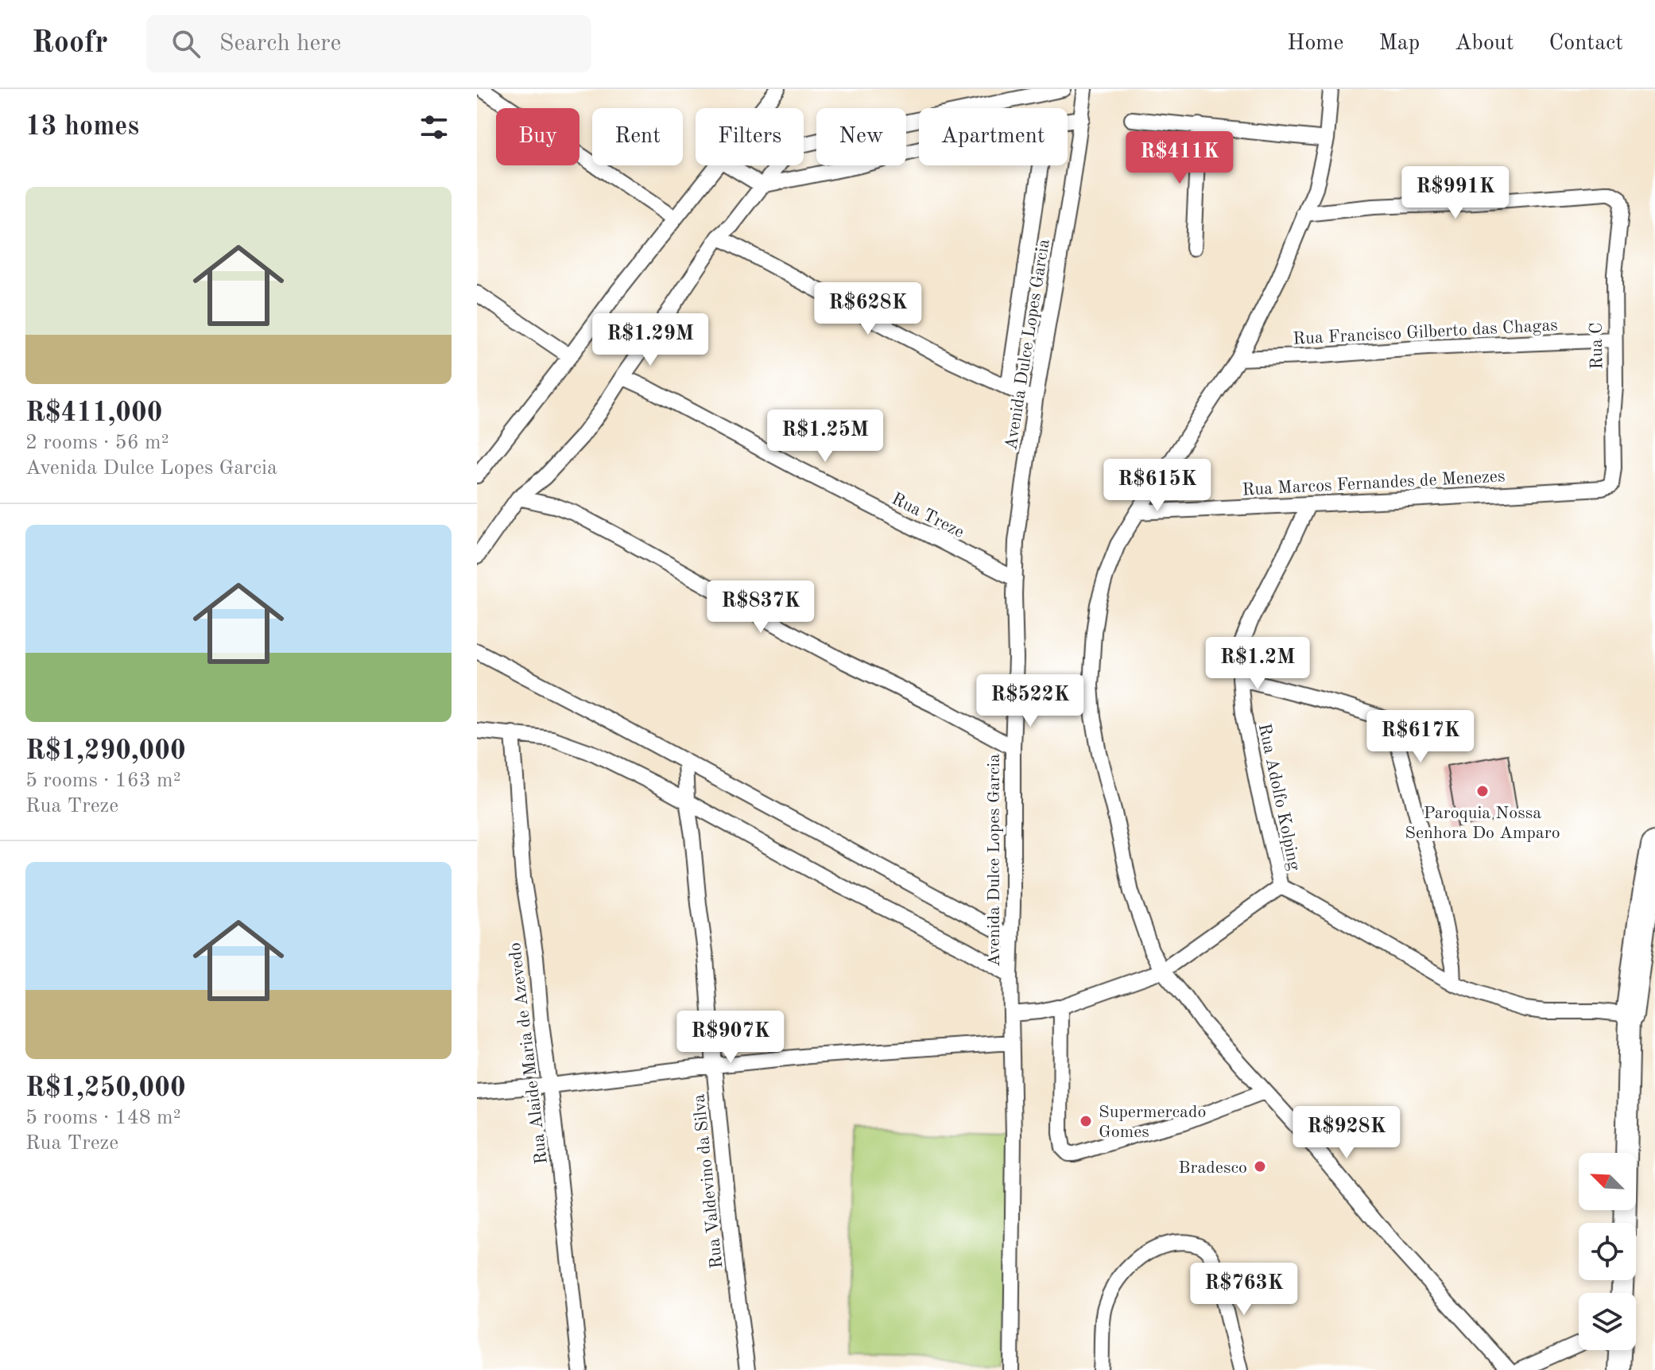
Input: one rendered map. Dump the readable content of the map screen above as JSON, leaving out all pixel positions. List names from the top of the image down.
{
  "streets": {
    "street": [
      "Rua Francisco Gilberto das Chagas",
      "Avenida Dulce Lopes Garcia",
      "Rua C",
      "Rua Marcos Fernandes de Menezes",
      "Rua Treze",
      "Rua Adolfo Kolping",
      "Rua Alaide Maria de Azevedo",
      "Rua Valdevino da Silva"
    ]
  },
  "crossings": [
    ["Rua Francisco Gilberto das Chagas", "Rua C"],
    ["Avenida Dulce Lopes Garcia", "Rua Treze"],
    ["Rua C", "Rua Marcos Fernandes de Menezes"],
    ["Rua Marcos Fernandes de Menezes", "Rua Adolfo Kolping"]
  ],
  "places": ["Paroquia Nossa Senhora Do Amparo", "Supermercado Gomes", "Bradesco"],
  "north": "top left",
  "page": {
    "header": "Roofr",
    "search": "Search here",
    "nav": [
      "Home",
      "Map",
      "About",
      "Contact"
    ],
    "heading": "13 homes",
    "chip": [
      "Buy",
      "Rent",
      "Filters",
      "New",
      "Apartment"
    ],
    "price": [
      "R$411K",
      "R$991K",
      "R$628K",
      "R$1.29M",
      "R$1.25M",
      "R$615K",
      "R$837K",
      "R$1.2M",
      "R$522K",
      "R$617K",
      "R$907K",
      "R$928K",
      "R$763K"
    ],
    "list": [
      {
        "name": "R$411,000",
        "note": "2 rooms · 56 m² · Avenida Dulce Lopes Garcia"
      },
      {
        "name": "R$1,290,000",
        "note": "5 rooms · 163 m² · Rua Treze"
      },
      {
        "name": "R$1,250,000",
        "note": "5 rooms · 148 m² · Rua Treze"
      }
    ]
  }
}
